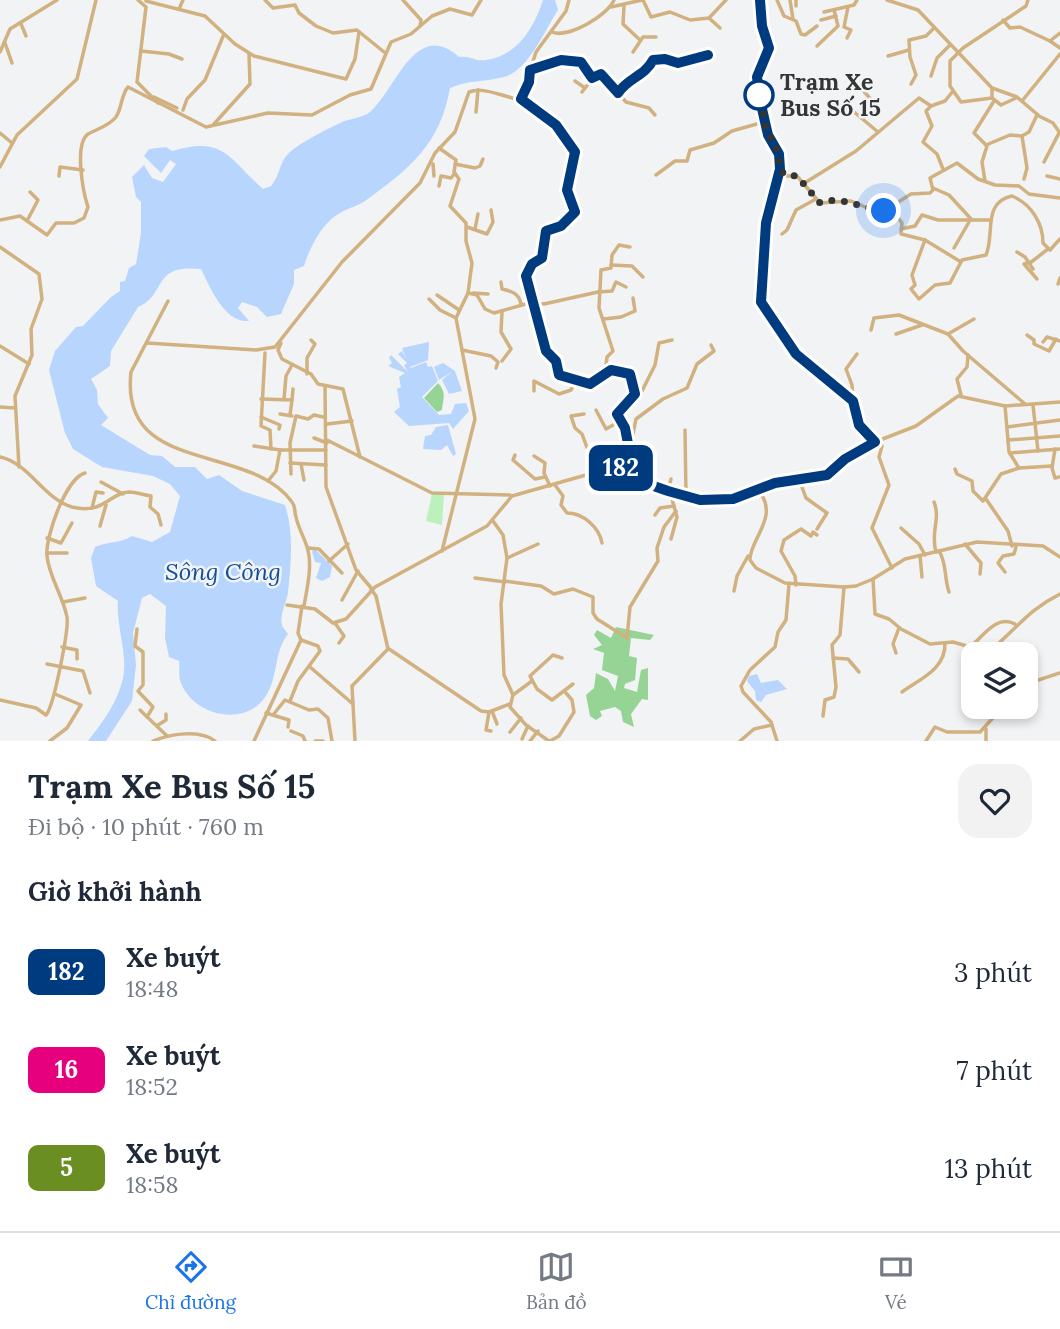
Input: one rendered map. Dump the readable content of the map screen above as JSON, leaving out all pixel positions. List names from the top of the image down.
{
  "water": ["Sông Công"],
  "places": ["Trạm Xe Bus Số 15"],
  "lines": ["bus line 182"],
  "page": {
    "on_map": "182",
    "heading": [
      ["Trạm Xe Bus Số 15", "Đi bộ · 10 phút · 760 m"],
      "Giờ khởi hành"
    ],
    "list": [
      {
        "mark": "182",
        "name": "Xe buýt",
        "note": "18:48",
        "value": "3 phút"
      },
      {
        "mark": "16",
        "name": "Xe buýt",
        "note": "18:52",
        "value": "7 phút"
      },
      {
        "mark": "5",
        "name": "Xe buýt",
        "note": "18:58",
        "value": "13 phút"
      }
    ],
    "tabs": ["Chỉ đường", "Bản đồ", "Vé"]
  }
}
